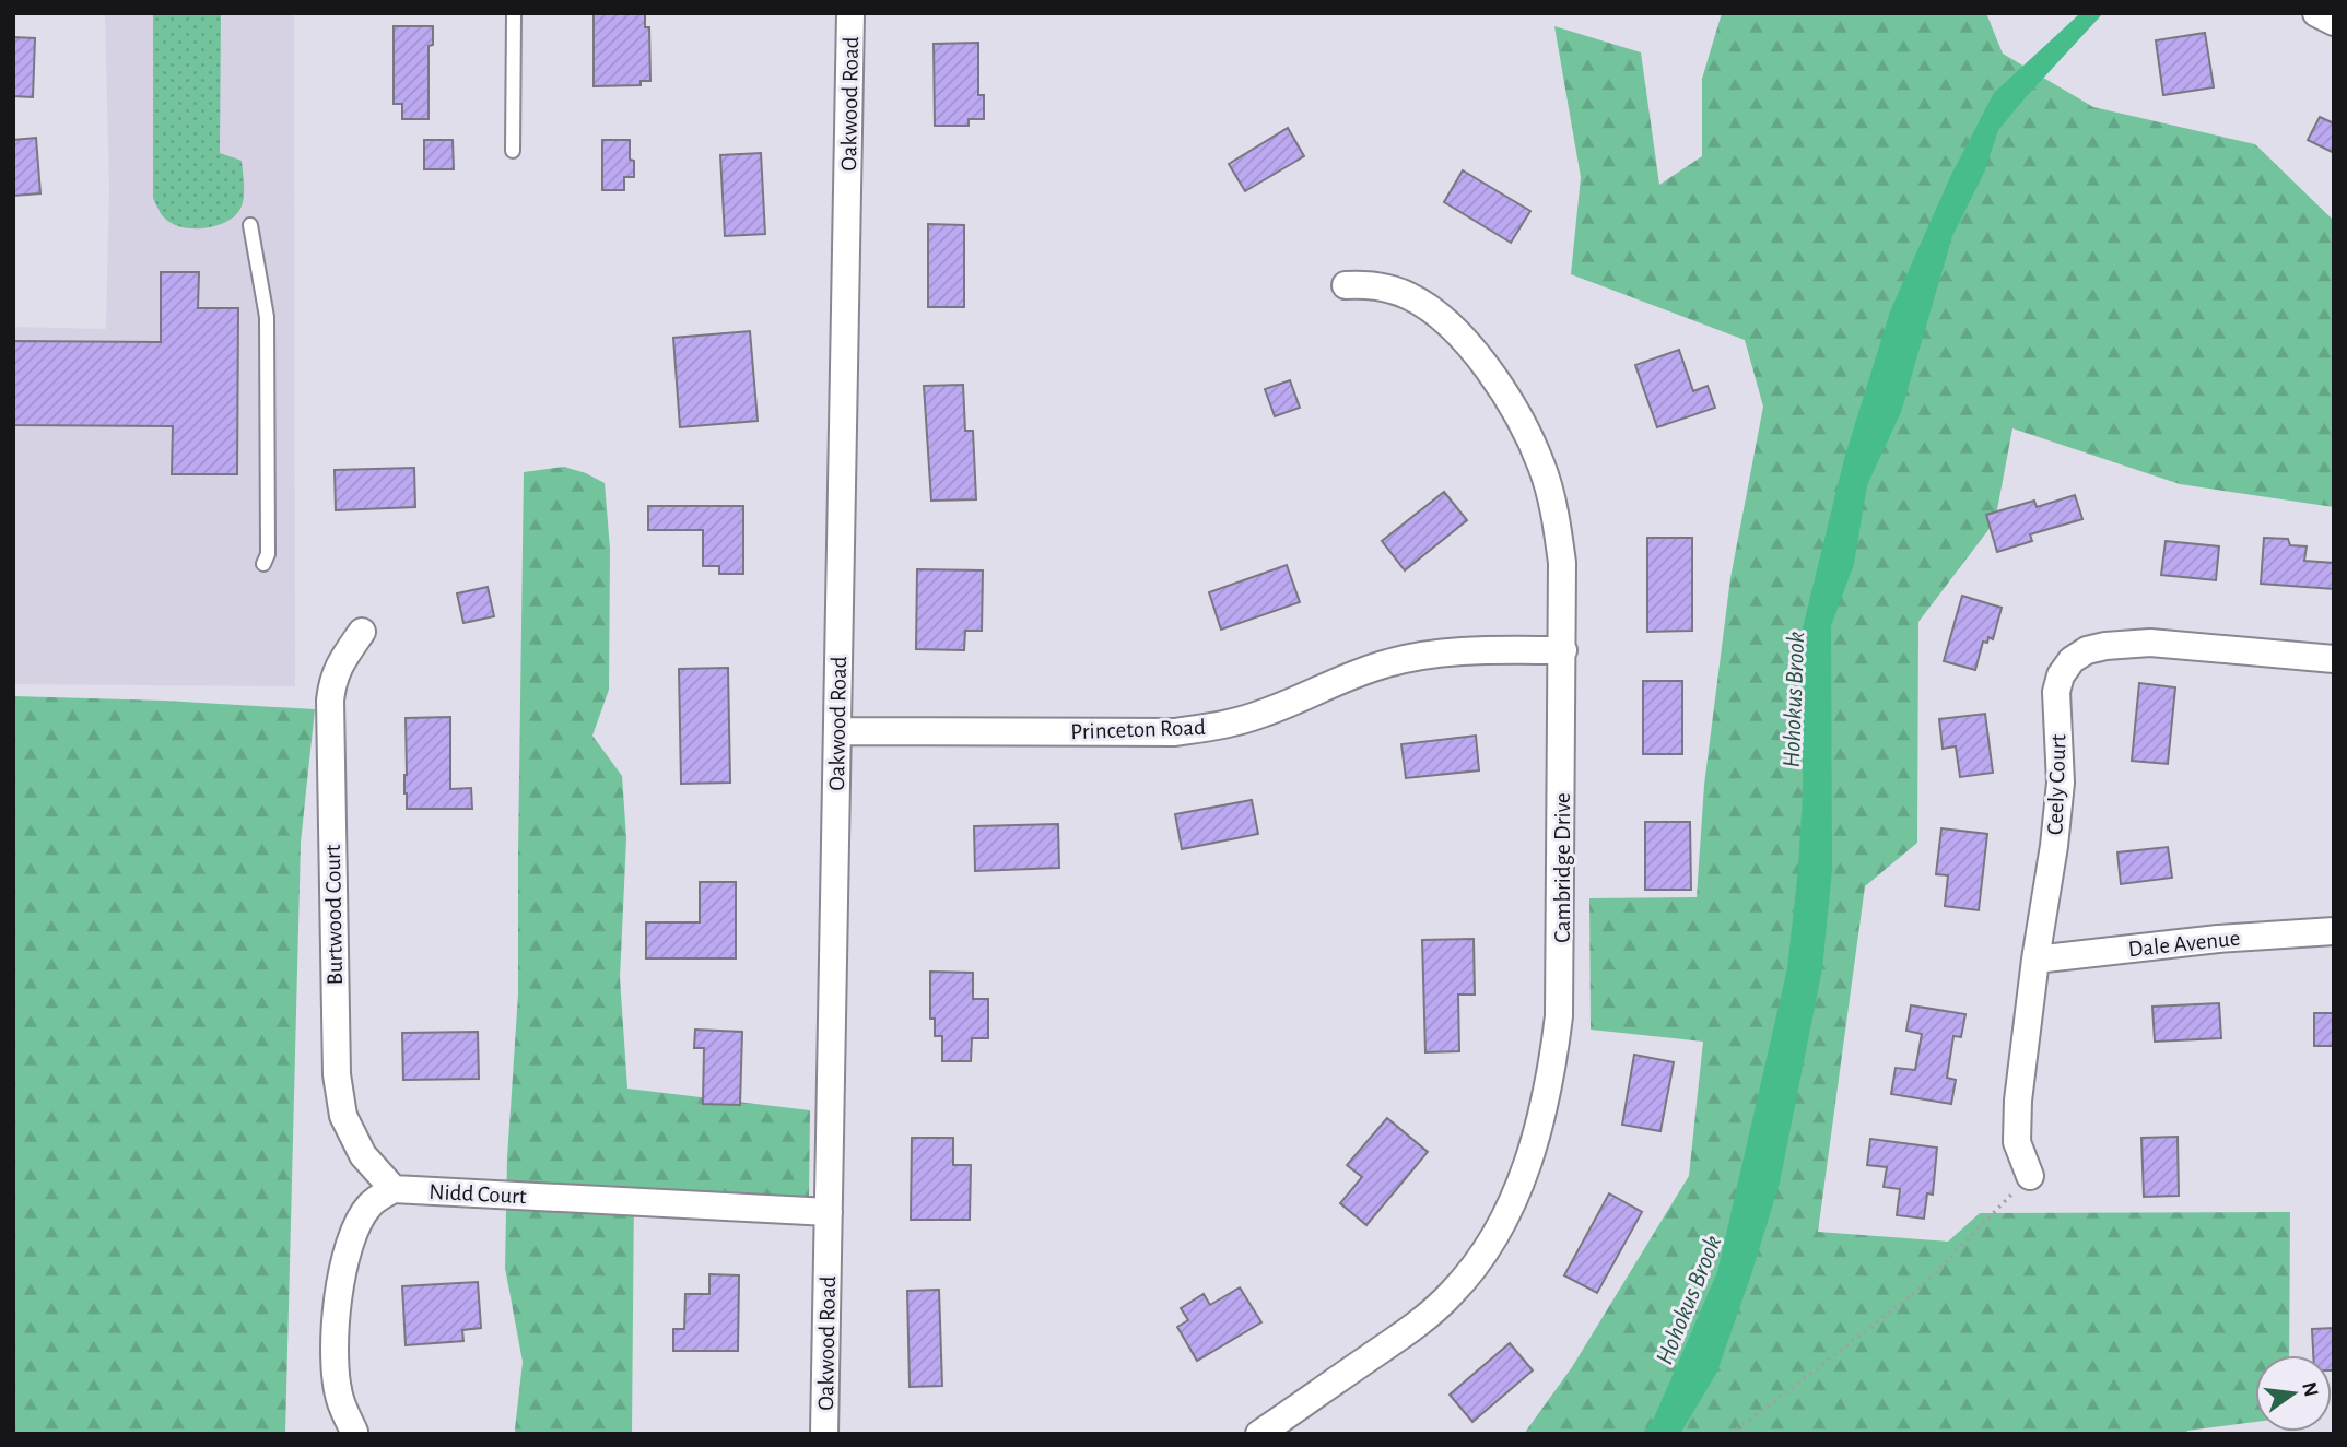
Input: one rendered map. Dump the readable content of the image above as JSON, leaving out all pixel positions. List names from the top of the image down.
{
  "streets": {
    "street": [
      "Oakwood Road",
      "Princeton Road",
      "Ceely Court",
      "Cambridge Drive",
      "Burtwood Court",
      "Dale Avenue",
      "Nidd Court"
    ]
  },
  "crossings": [
    ["Oakwood Road", "Princeton Road"],
    ["Oakwood Road", "Nidd Court"],
    ["Princeton Road", "Cambridge Drive"],
    ["Ceely Court", "Dale Avenue"],
    ["Burtwood Court", "Nidd Court"]
  ],
  "water": ["Hohokus Brook"],
  "north": "right"
}
